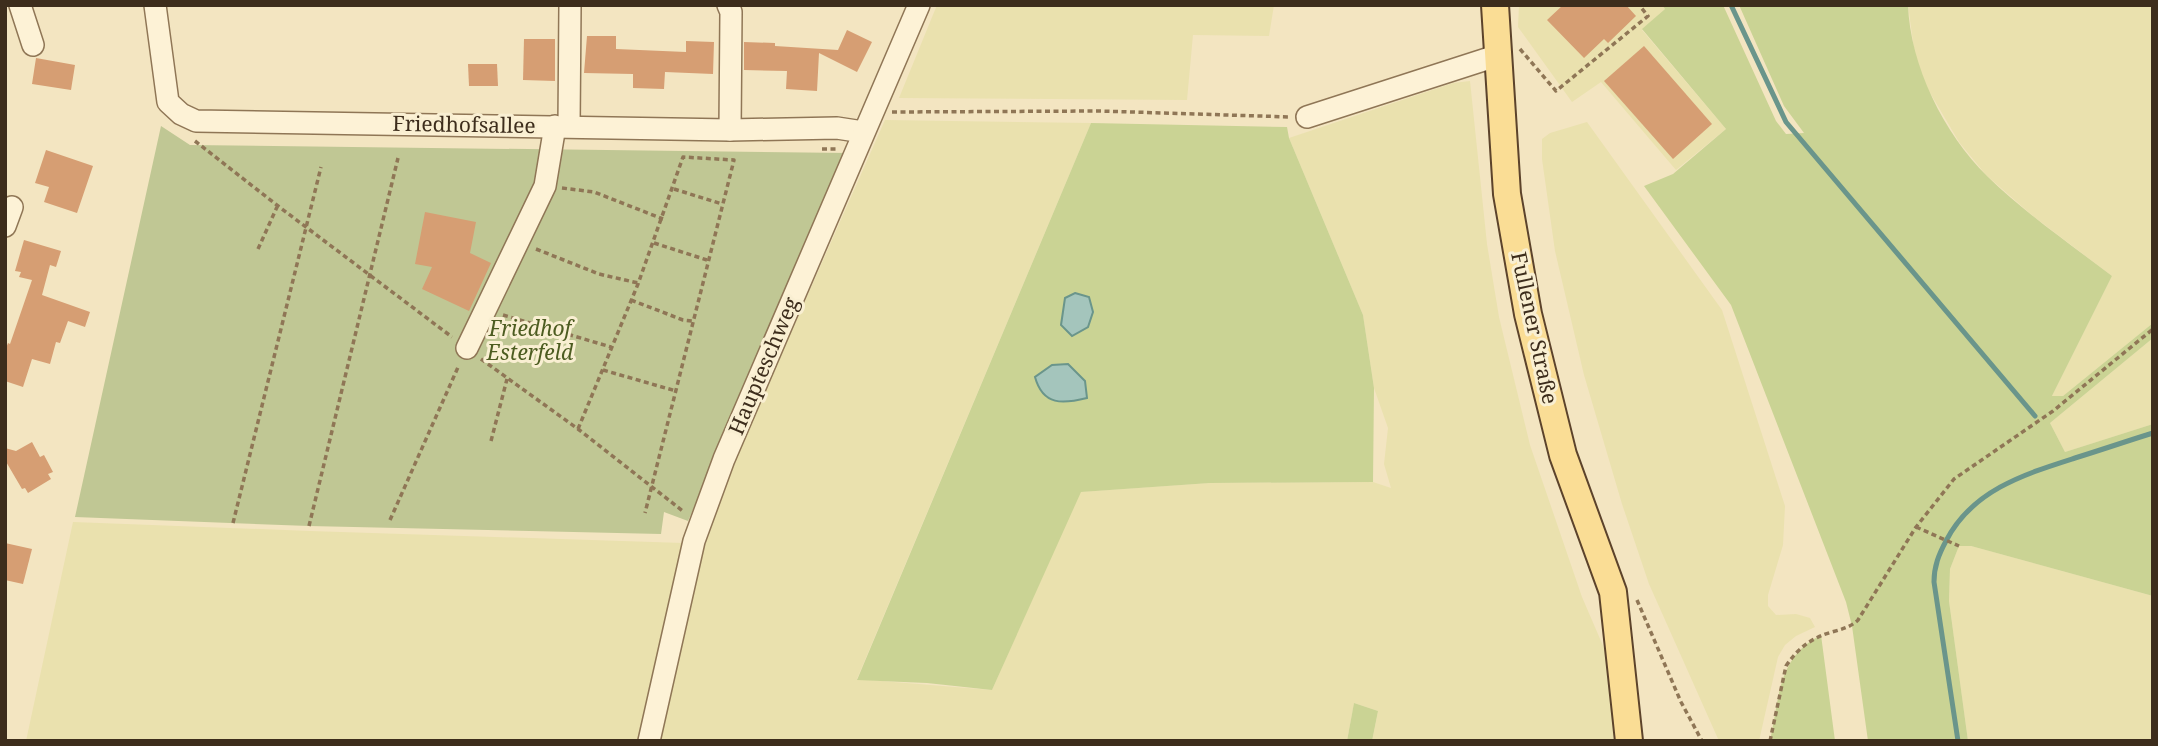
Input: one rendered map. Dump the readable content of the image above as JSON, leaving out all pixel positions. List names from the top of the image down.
{
  "streets": {
    "main road": ["Fullener Straße"],
    "street": ["Friedhofsallee", "Haupteschweg"]
  },
  "crossings": [
    ["Friedhofsallee", "Haupteschweg"]
  ],
  "parks": ["Friedhof Esterfeld"]
}
